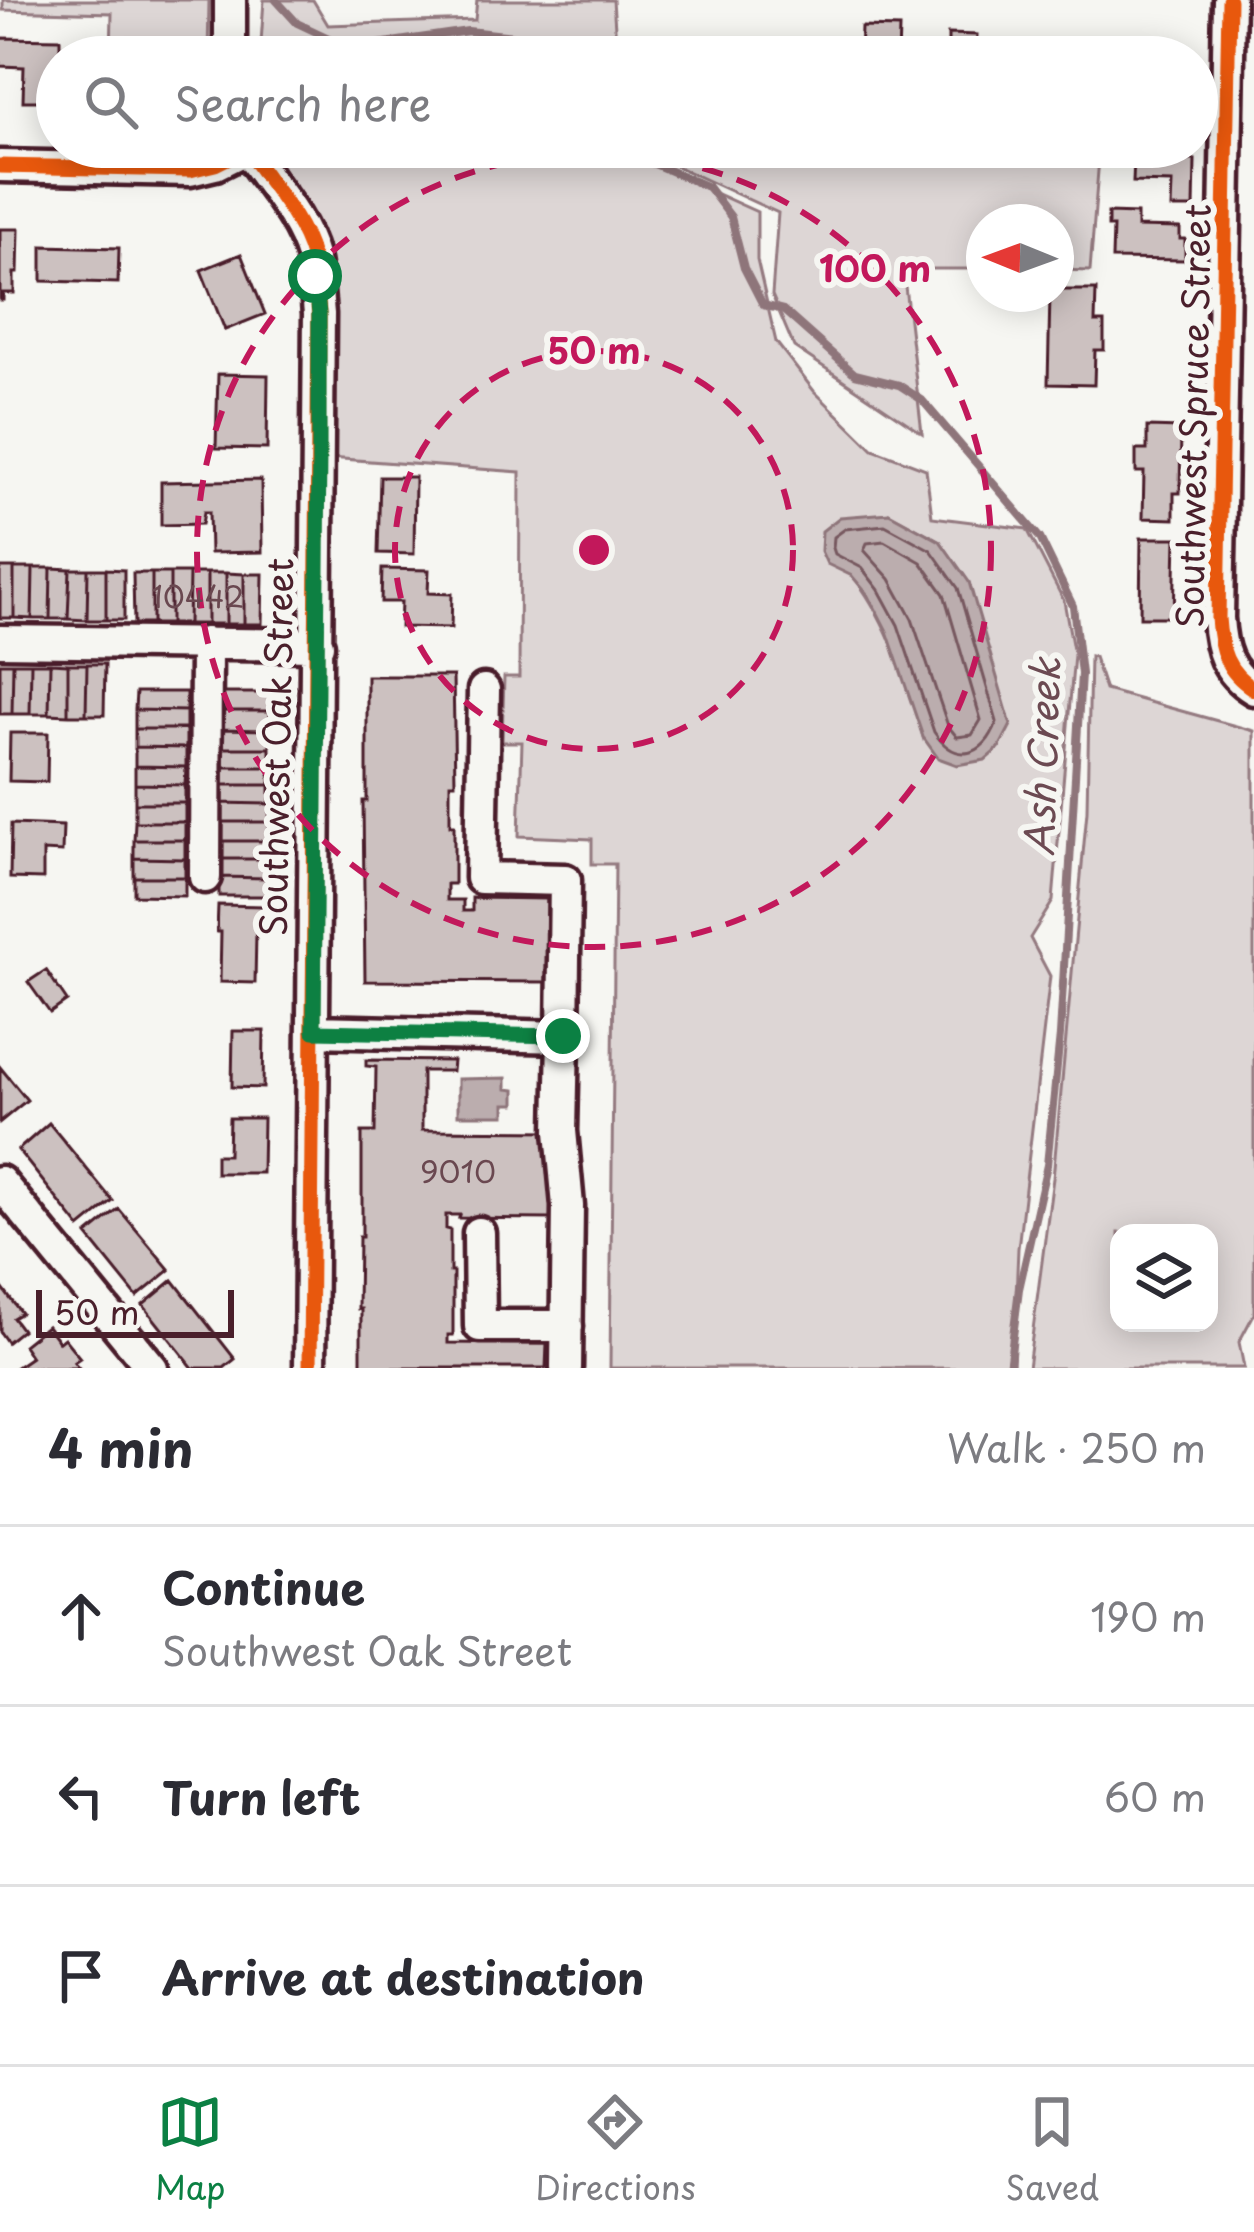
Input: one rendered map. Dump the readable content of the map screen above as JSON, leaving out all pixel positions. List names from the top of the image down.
{
  "streets": {
    "street": ["Southwest Spruce Street", "Southwest Oak Street"]
  },
  "water": ["Ash Creek"],
  "house_numbers": ["10442", "9010"],
  "scale_bar": "50 m",
  "north": "left",
  "page": {
    "search": "Search here",
    "scale": "50 m",
    "heading": ["4 min", "Walk · 250 m"],
    "list": [
      ["Continue", "Southwest Oak Street", "190 m"],
      ["Turn left", "60 m"],
      "Arrive at destination"
    ],
    "nav": ["Map", "Directions", "Saved"]
  },
  "rings": ["100 m", "50 m"]
}
